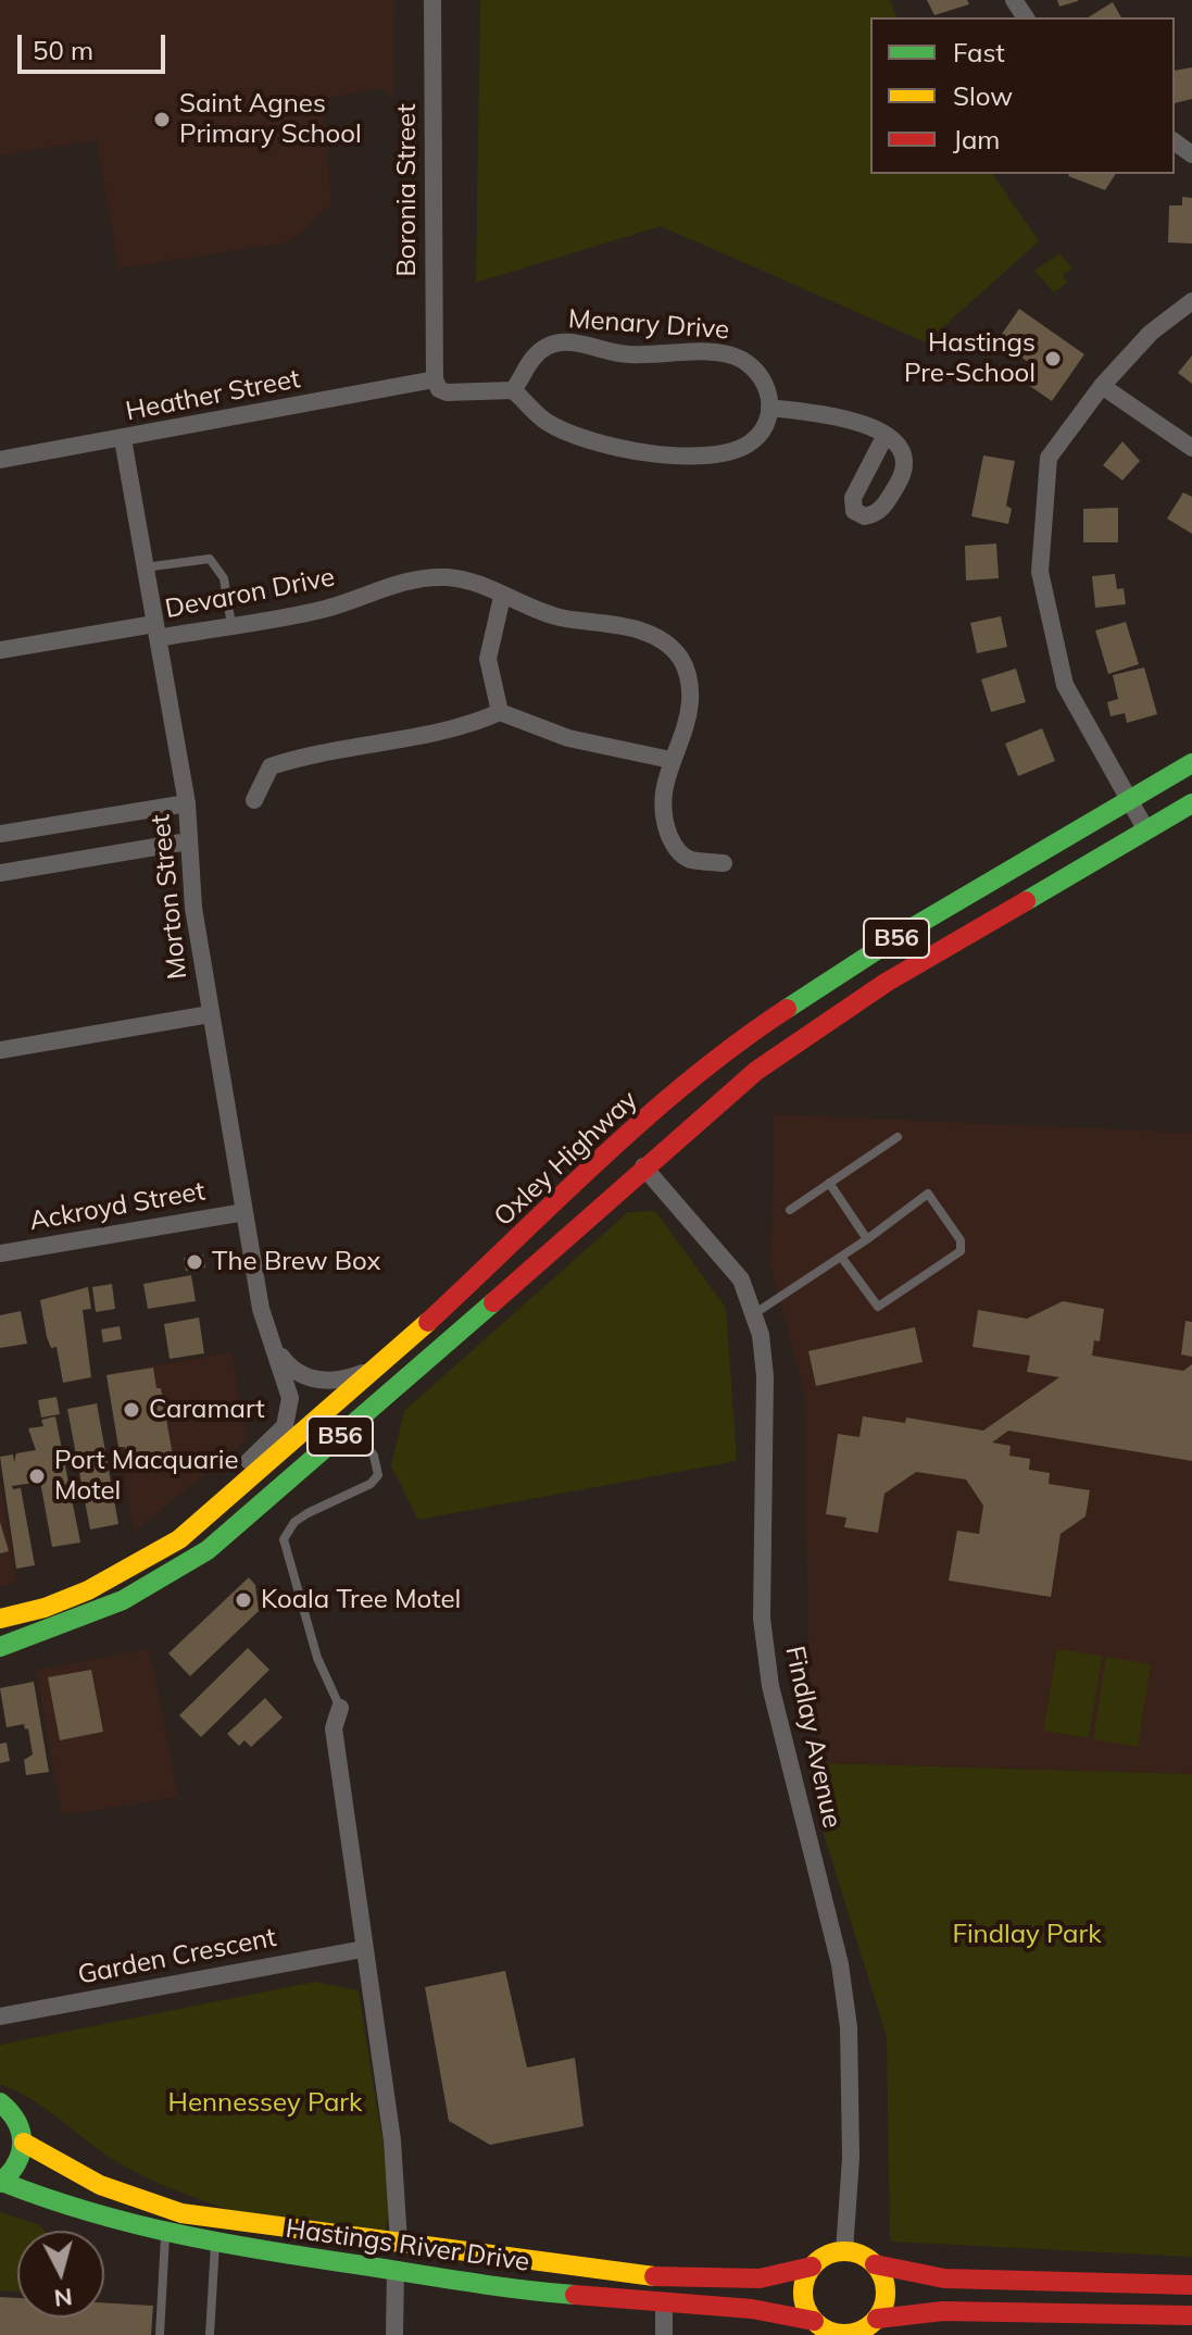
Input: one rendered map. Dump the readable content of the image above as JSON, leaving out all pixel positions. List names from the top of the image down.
{
  "streets": {
    "main road": ["B56", "Oxley Highway", "Hastings River Drive"],
    "street": [
      "Boronia Street",
      "Menary Drive",
      "Heather Street",
      "Devaron Drive",
      "Morton Street",
      "Ackroyd Street",
      "Findlay Avenue",
      "Garden Crescent"
    ]
  },
  "crossings": [
    ["Boronia Street", "Heather Street"],
    ["Heather Street", "Morton Street"],
    ["Devaron Drive", "Morton Street"],
    ["Morton Street", "Oxley Highway"],
    ["Morton Street", "Ackroyd Street"],
    ["B56", "Findlay Avenue"],
    ["Findlay Avenue", "Hastings River Drive"]
  ],
  "parks": ["Findlay Park", "Hennessey Park"],
  "places": [
    "Saint Agnes Primary School",
    "Hastings Pre-School",
    "The Brew Box",
    "Caramart",
    "Port Macquarie Motel",
    "Koala Tree Motel"
  ],
  "legend": ["Fast", "Slow", "Jam"],
  "scale_bar": "50 m",
  "north": "bottom"
}
